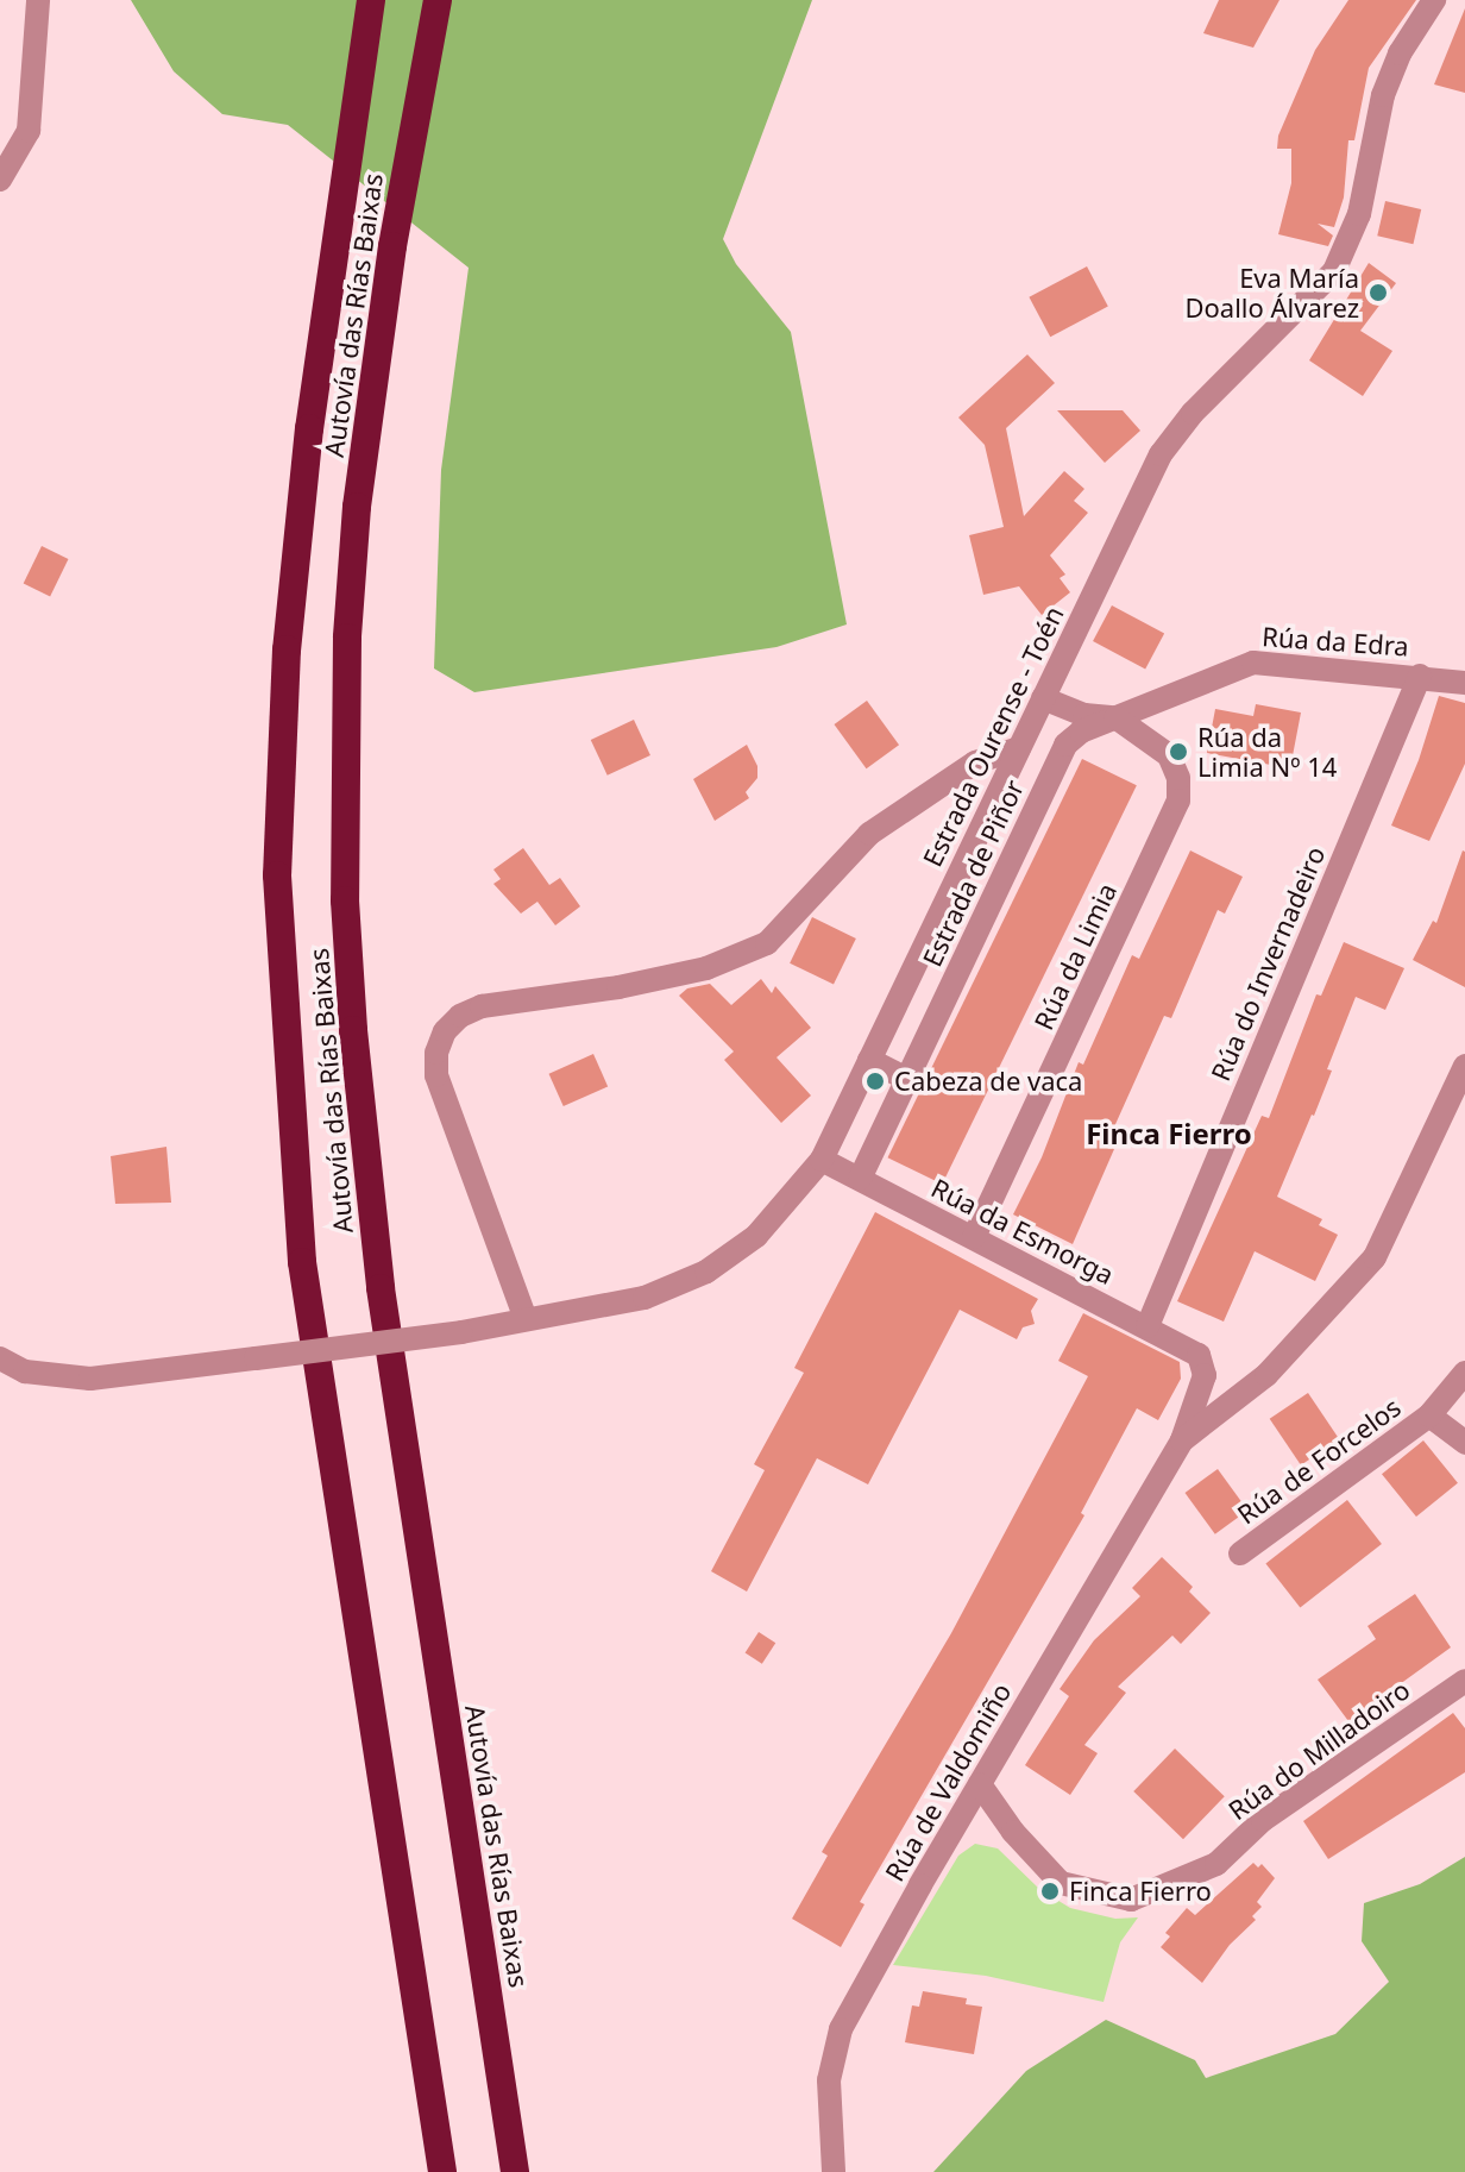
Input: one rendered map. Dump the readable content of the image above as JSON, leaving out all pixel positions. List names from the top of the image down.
{
  "streets": {
    "highway": ["Autovía das Rías Baixas"],
    "street": [
      "Rúa da Edra",
      "Estrada Ourense - Toén",
      "Estrada de Piñor",
      "Rúa da Limia",
      "Rúa do Invernadeiro",
      "Rúa da Esmorga",
      "Rúa de Forcelos",
      "Rúa do Milladoiro",
      "Rúa de Valdomiño"
    ]
  },
  "crossings": [
    ["Rúa da Edra", "Estrada de Piñor"],
    ["Rúa da Edra", "Rúa da Limia"],
    ["Rúa da Edra", "Rúa do Invernadeiro"],
    ["Estrada Ourense - Toén", "Rúa da Esmorga"],
    ["Estrada de Piñor", "Rúa da Limia"],
    ["Estrada de Piñor", "Rúa da Esmorga"],
    ["Rúa da Limia", "Rúa da Esmorga"],
    ["Rúa do Invernadeiro", "Rúa da Esmorga"],
    ["Rúa da Esmorga", "Rúa de Valdomiño"],
    ["Rúa do Milladoiro", "Rúa de Valdomiño"]
  ],
  "districts": ["Finca Fierro"],
  "places": [
    "Eva María Doallo Álvarez",
    "Rúa da Limia Nº 14",
    "Cabeza de vaca",
    "Finca Fierro"
  ]
}
